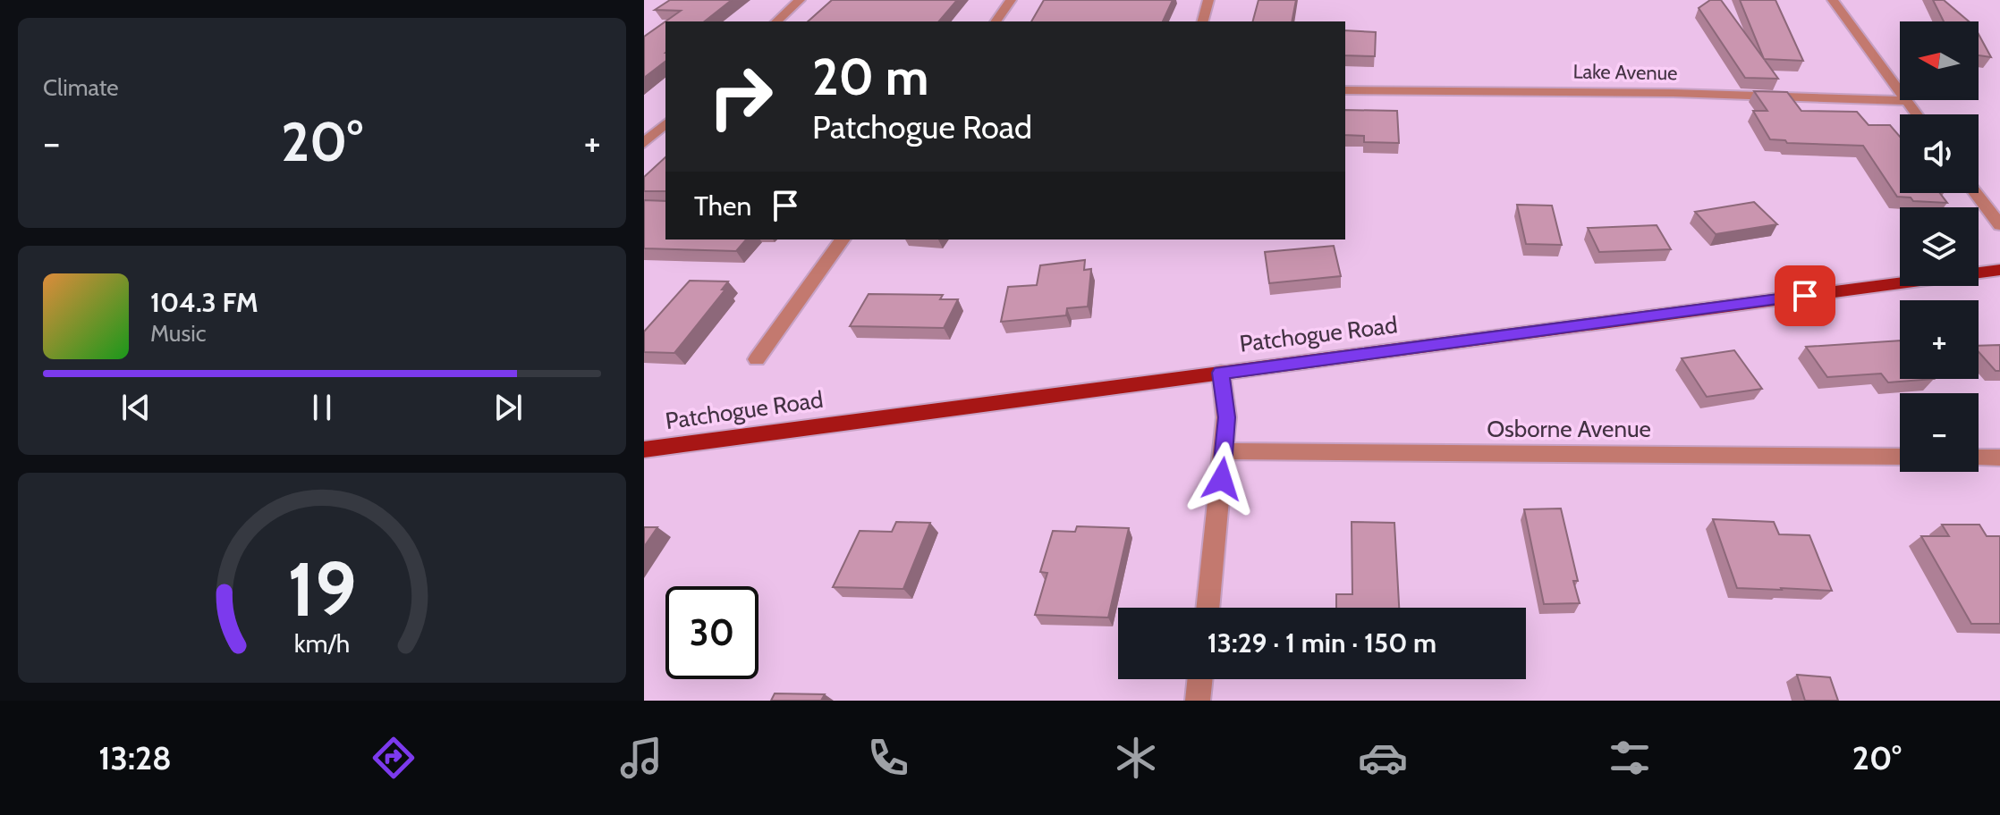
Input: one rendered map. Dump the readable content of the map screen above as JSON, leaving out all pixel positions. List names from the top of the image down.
{
  "streets": {
    "main road": ["Patchogue Road"],
    "street": ["Lake Avenue", "Osborne Avenue"]
  },
  "north": "left",
  "page": {
    "tile": "Climate",
    "map_buttons": ["+", "−"],
    "turn": ["20 m", "Patchogue Road"],
    "heat": ["−", "20°", "+"],
    "then": "Then",
    "song": ["104.3 FM", "Music"],
    "limit": "30",
    "trip": "13:29 · 1 min · 150 m",
    "tabs": ["13:28", "20°"],
    "gauge": ["19", "km/h"]
  }
}
